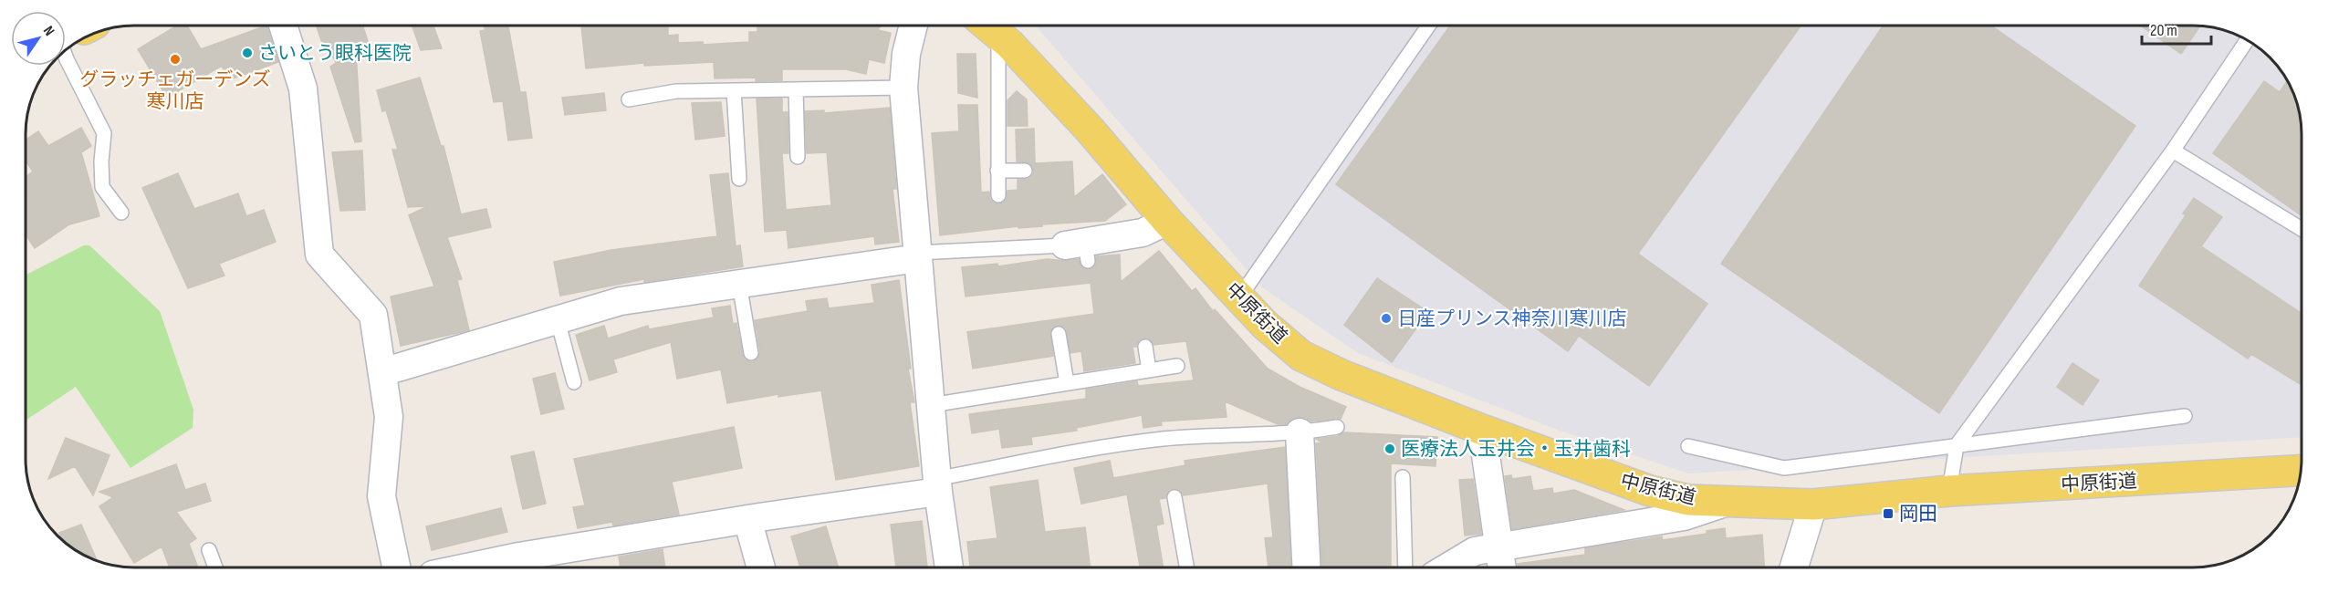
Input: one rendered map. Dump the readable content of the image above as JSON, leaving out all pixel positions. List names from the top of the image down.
{
  "streets": {
    "main road": ["中原街道"]
  },
  "places": {
    "other": [
      "さいとう眼科医院",
      "グラッチェガーデンズ 寒川店",
      "日産プリンス神奈川寒川店",
      "医療法人玉井会・玉井歯科"
    ],
    "transit": ["岡田"]
  },
  "scale_bar": "20 m",
  "north": "top right"
}
